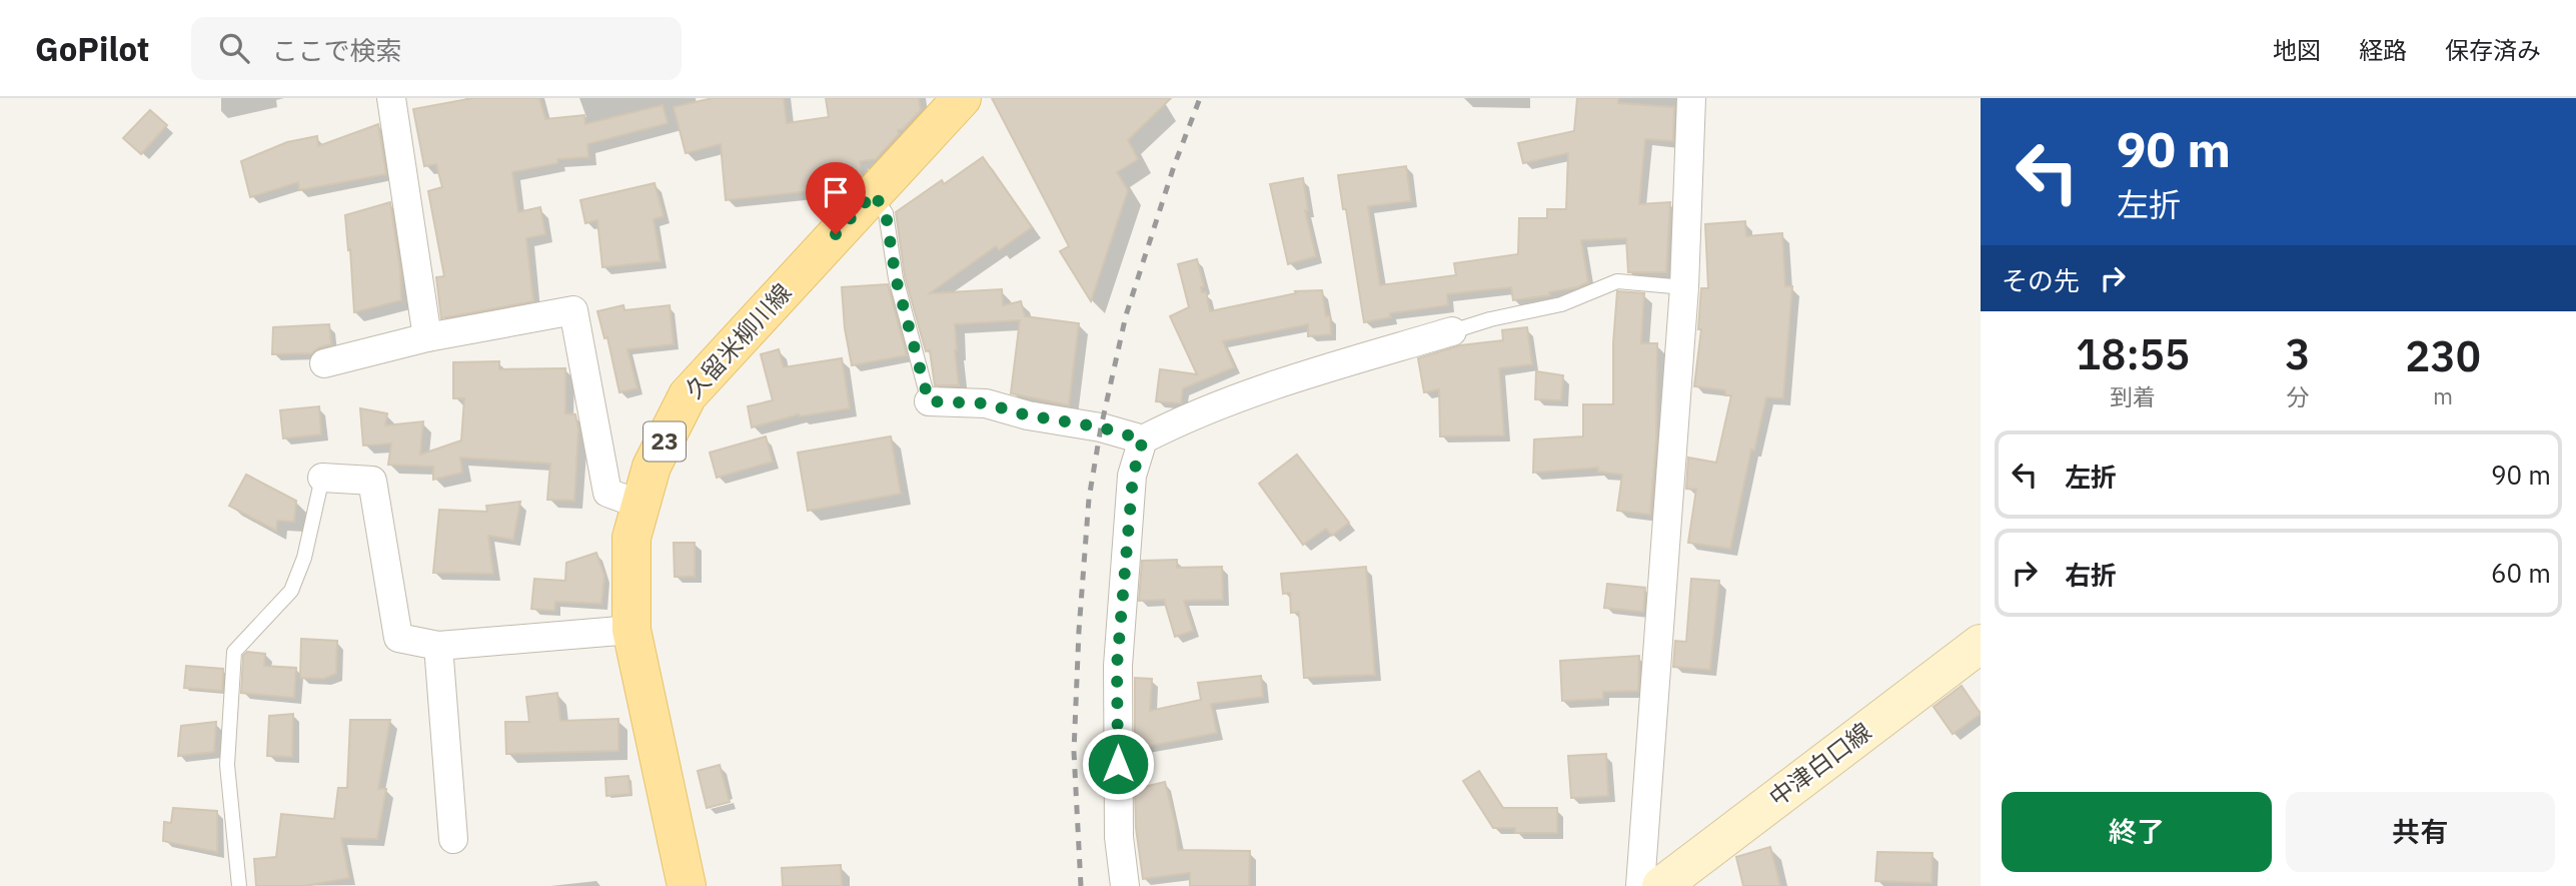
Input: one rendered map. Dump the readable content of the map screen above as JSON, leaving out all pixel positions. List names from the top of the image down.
{
  "streets": {
    "main road": ["久留米柳川線", "23", "中津白口線"]
  },
  "page": {
    "header": "GoPilot",
    "search": "ここで検索",
    "nav": ["地図", "経路", "保存済み"],
    "turn": ["90 m", "左折"],
    "then": "その先",
    "eta": [
      "18:55",
      "到着",
      "3",
      "分",
      "230",
      "m"
    ],
    "list": [
      {
        "name": "左折",
        "value": "90 m"
      },
      {
        "name": "右折",
        "value": "60 m"
      }
    ],
    "buttons": ["終了", "共有"]
  }
}
